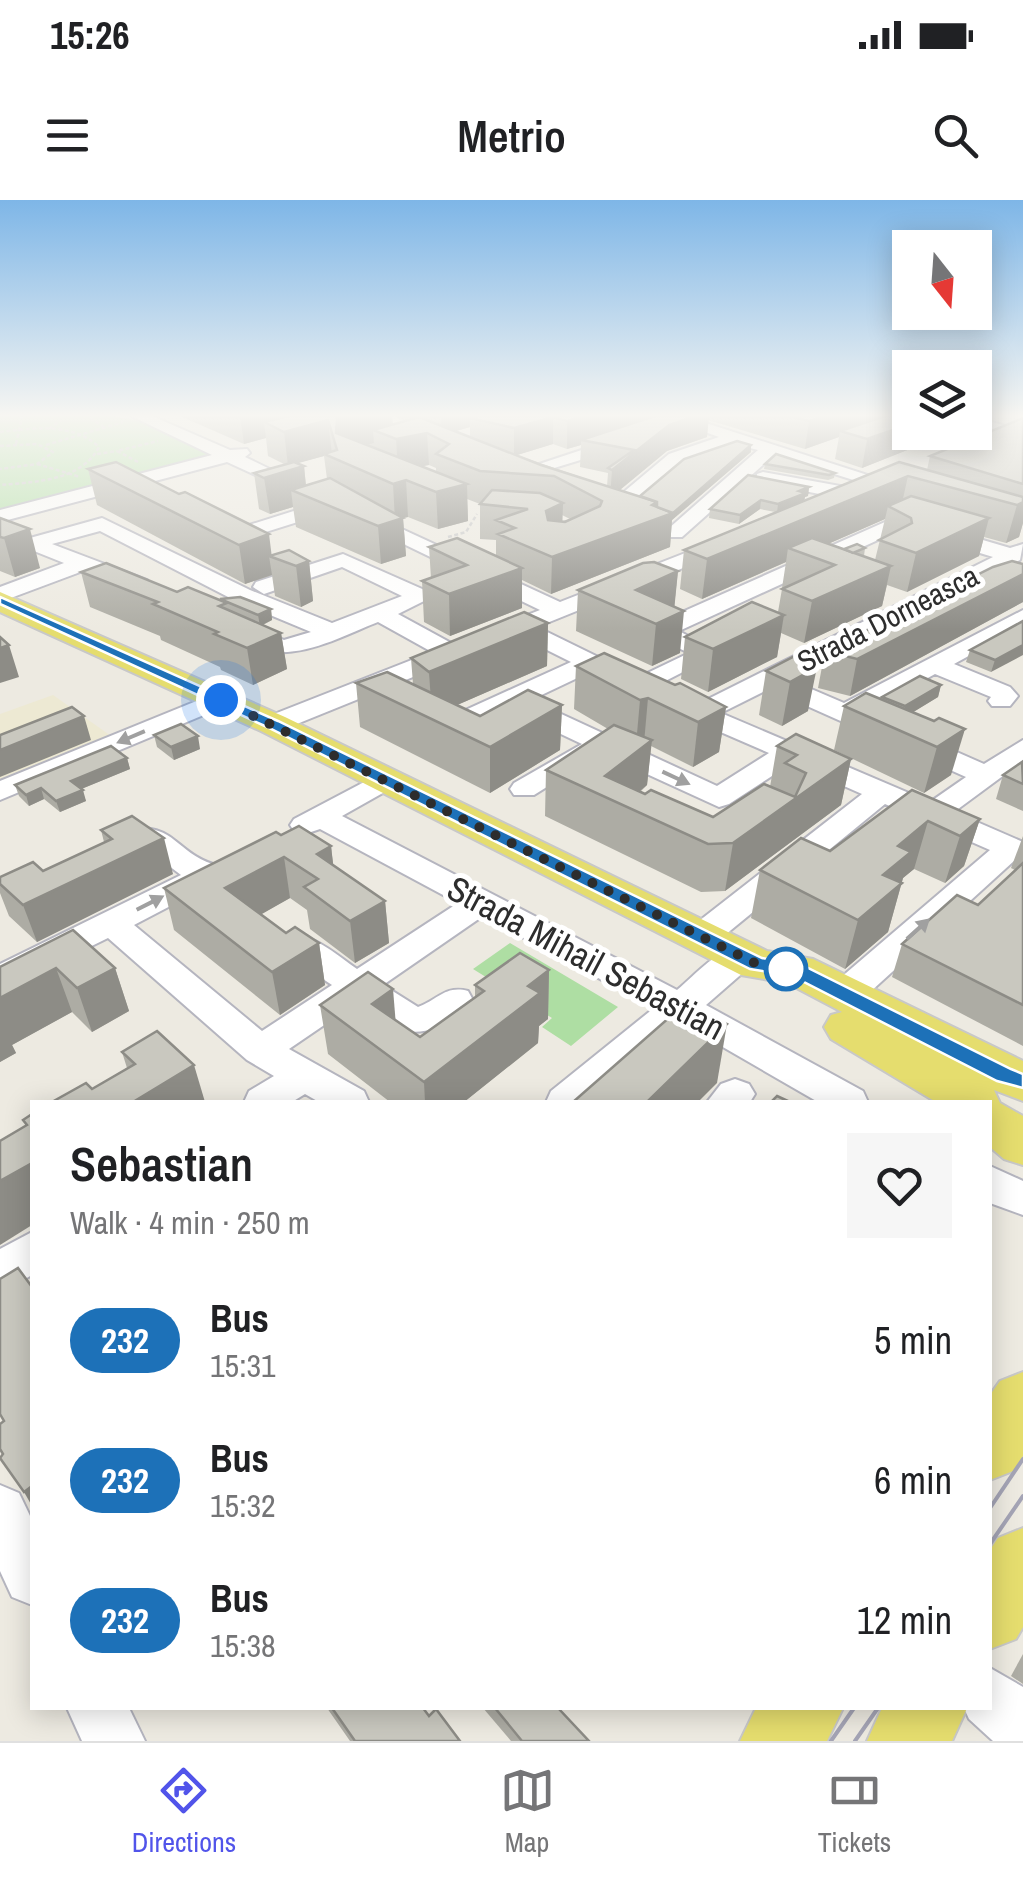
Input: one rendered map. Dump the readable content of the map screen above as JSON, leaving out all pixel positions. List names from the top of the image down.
{
  "streets": {
    "main road": ["Strada Mihail Sebastian"],
    "street": ["Strada Dorneasca"]
  },
  "lines": ["bus line 232"],
  "north": "bottom",
  "page": {
    "status": "15:26",
    "header": "Metrio",
    "heading": ["Sebastian", "Walk · 4 min · 250 m"],
    "list": [
      {
        "mark": "232",
        "name": "Bus",
        "note": "15:31",
        "value": "5 min"
      },
      {
        "mark": "232",
        "name": "Bus",
        "note": "15:32",
        "value": "6 min"
      },
      {
        "mark": "232",
        "name": "Bus",
        "note": "15:38",
        "value": "12 min"
      }
    ],
    "tabs": ["Directions", "Map", "Tickets"]
  }
}
